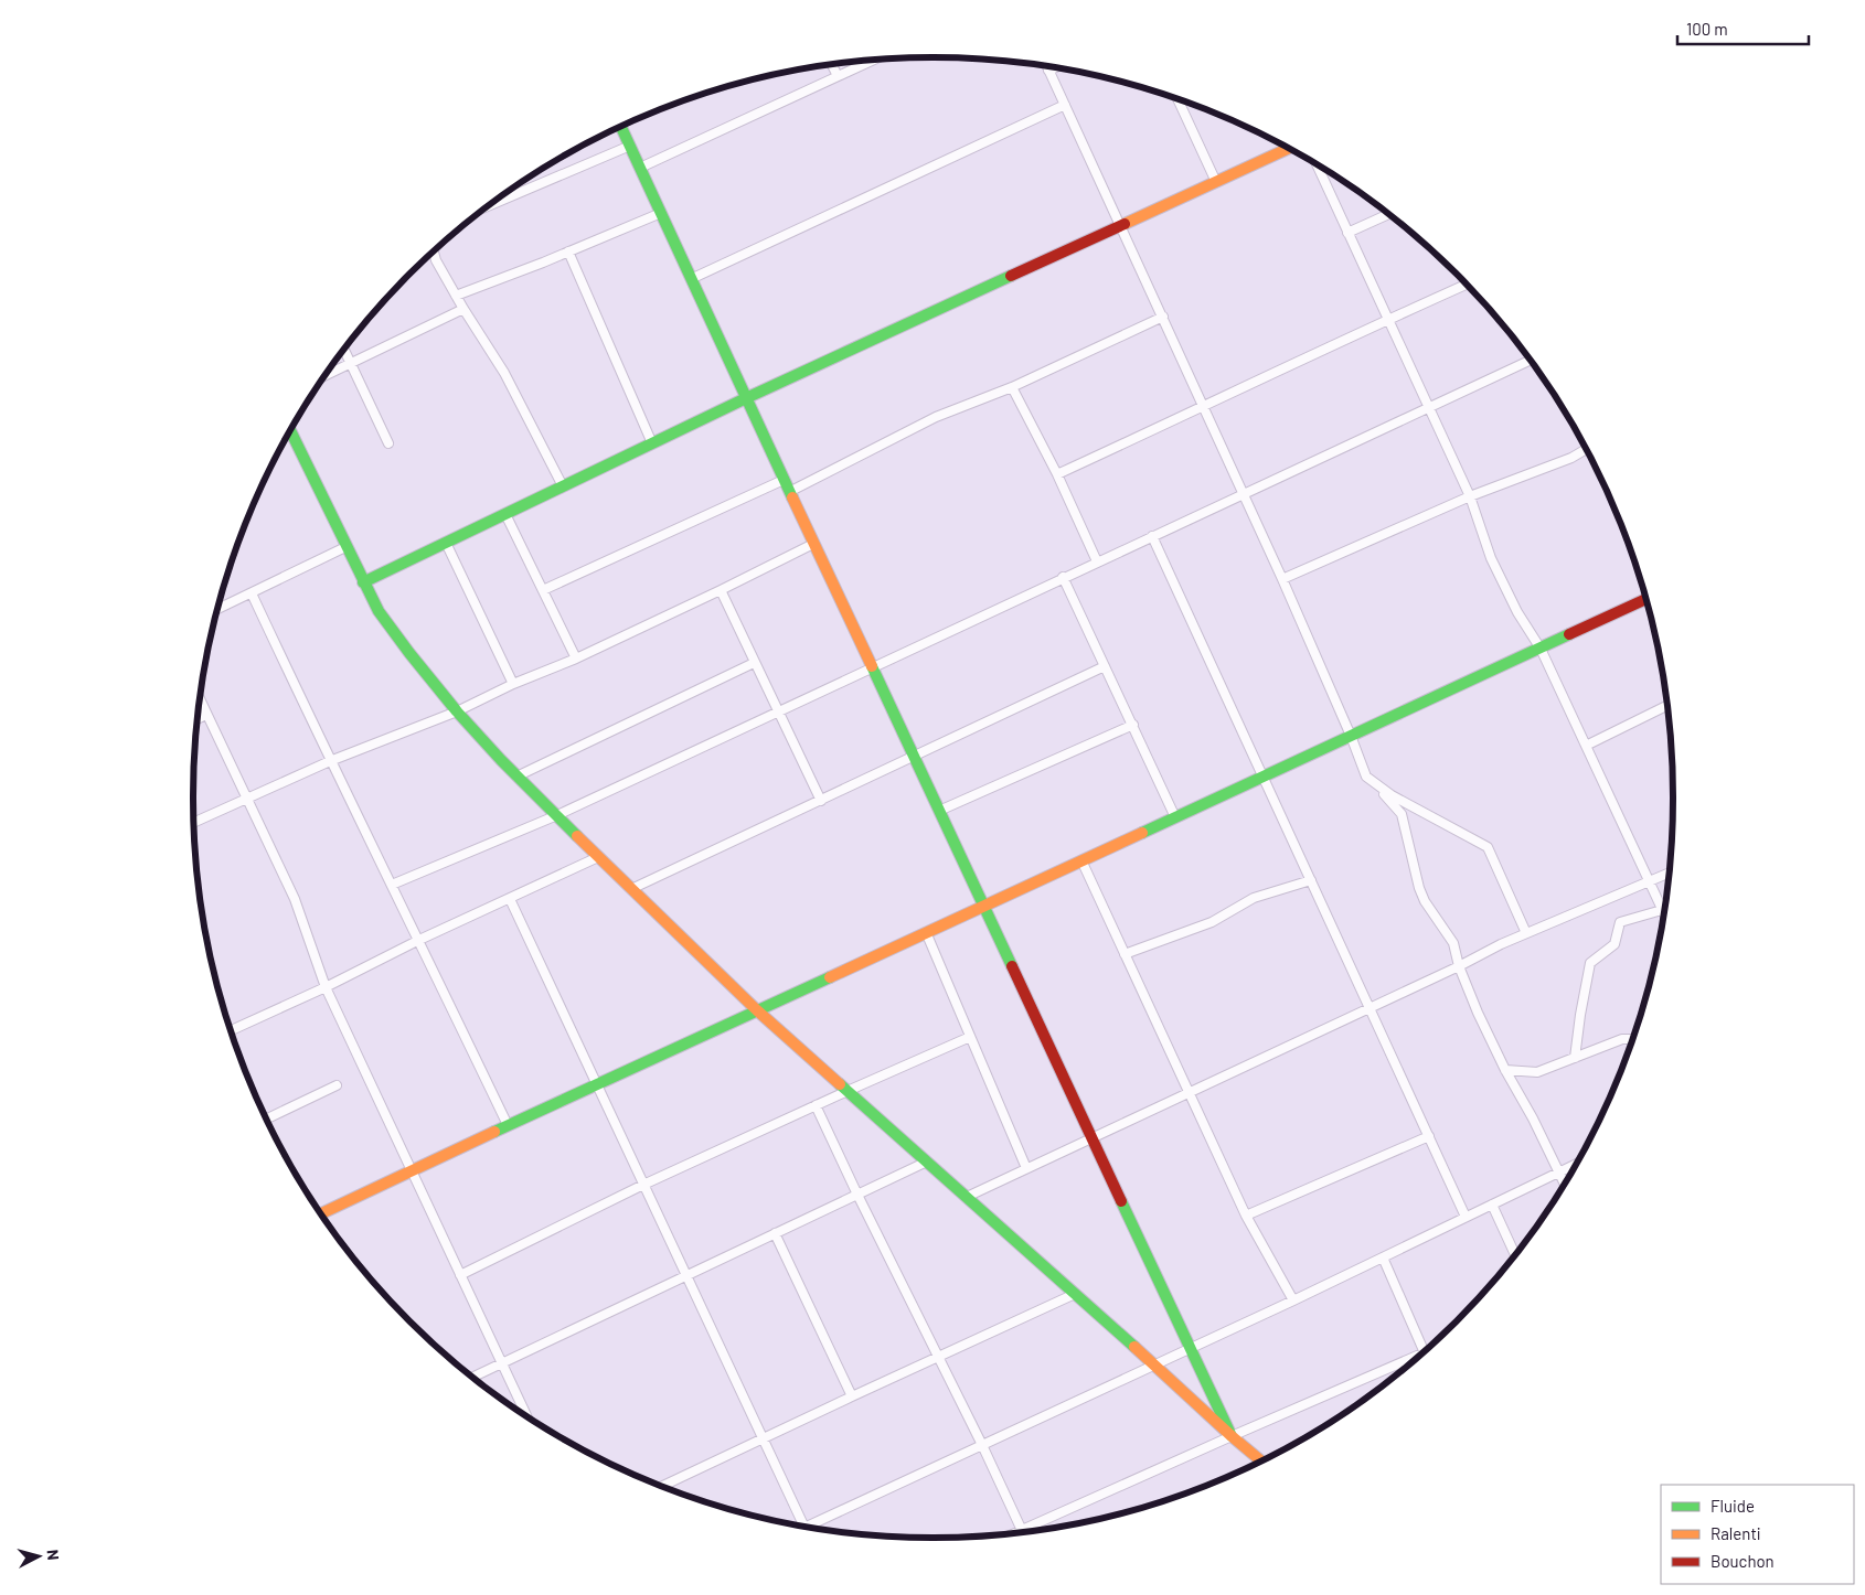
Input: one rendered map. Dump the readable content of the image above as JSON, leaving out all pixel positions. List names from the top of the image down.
{
  "legend": ["Fluide", "Ralenti", "Bouchon"],
  "scale_bar": "100 m",
  "north": "right"
}
